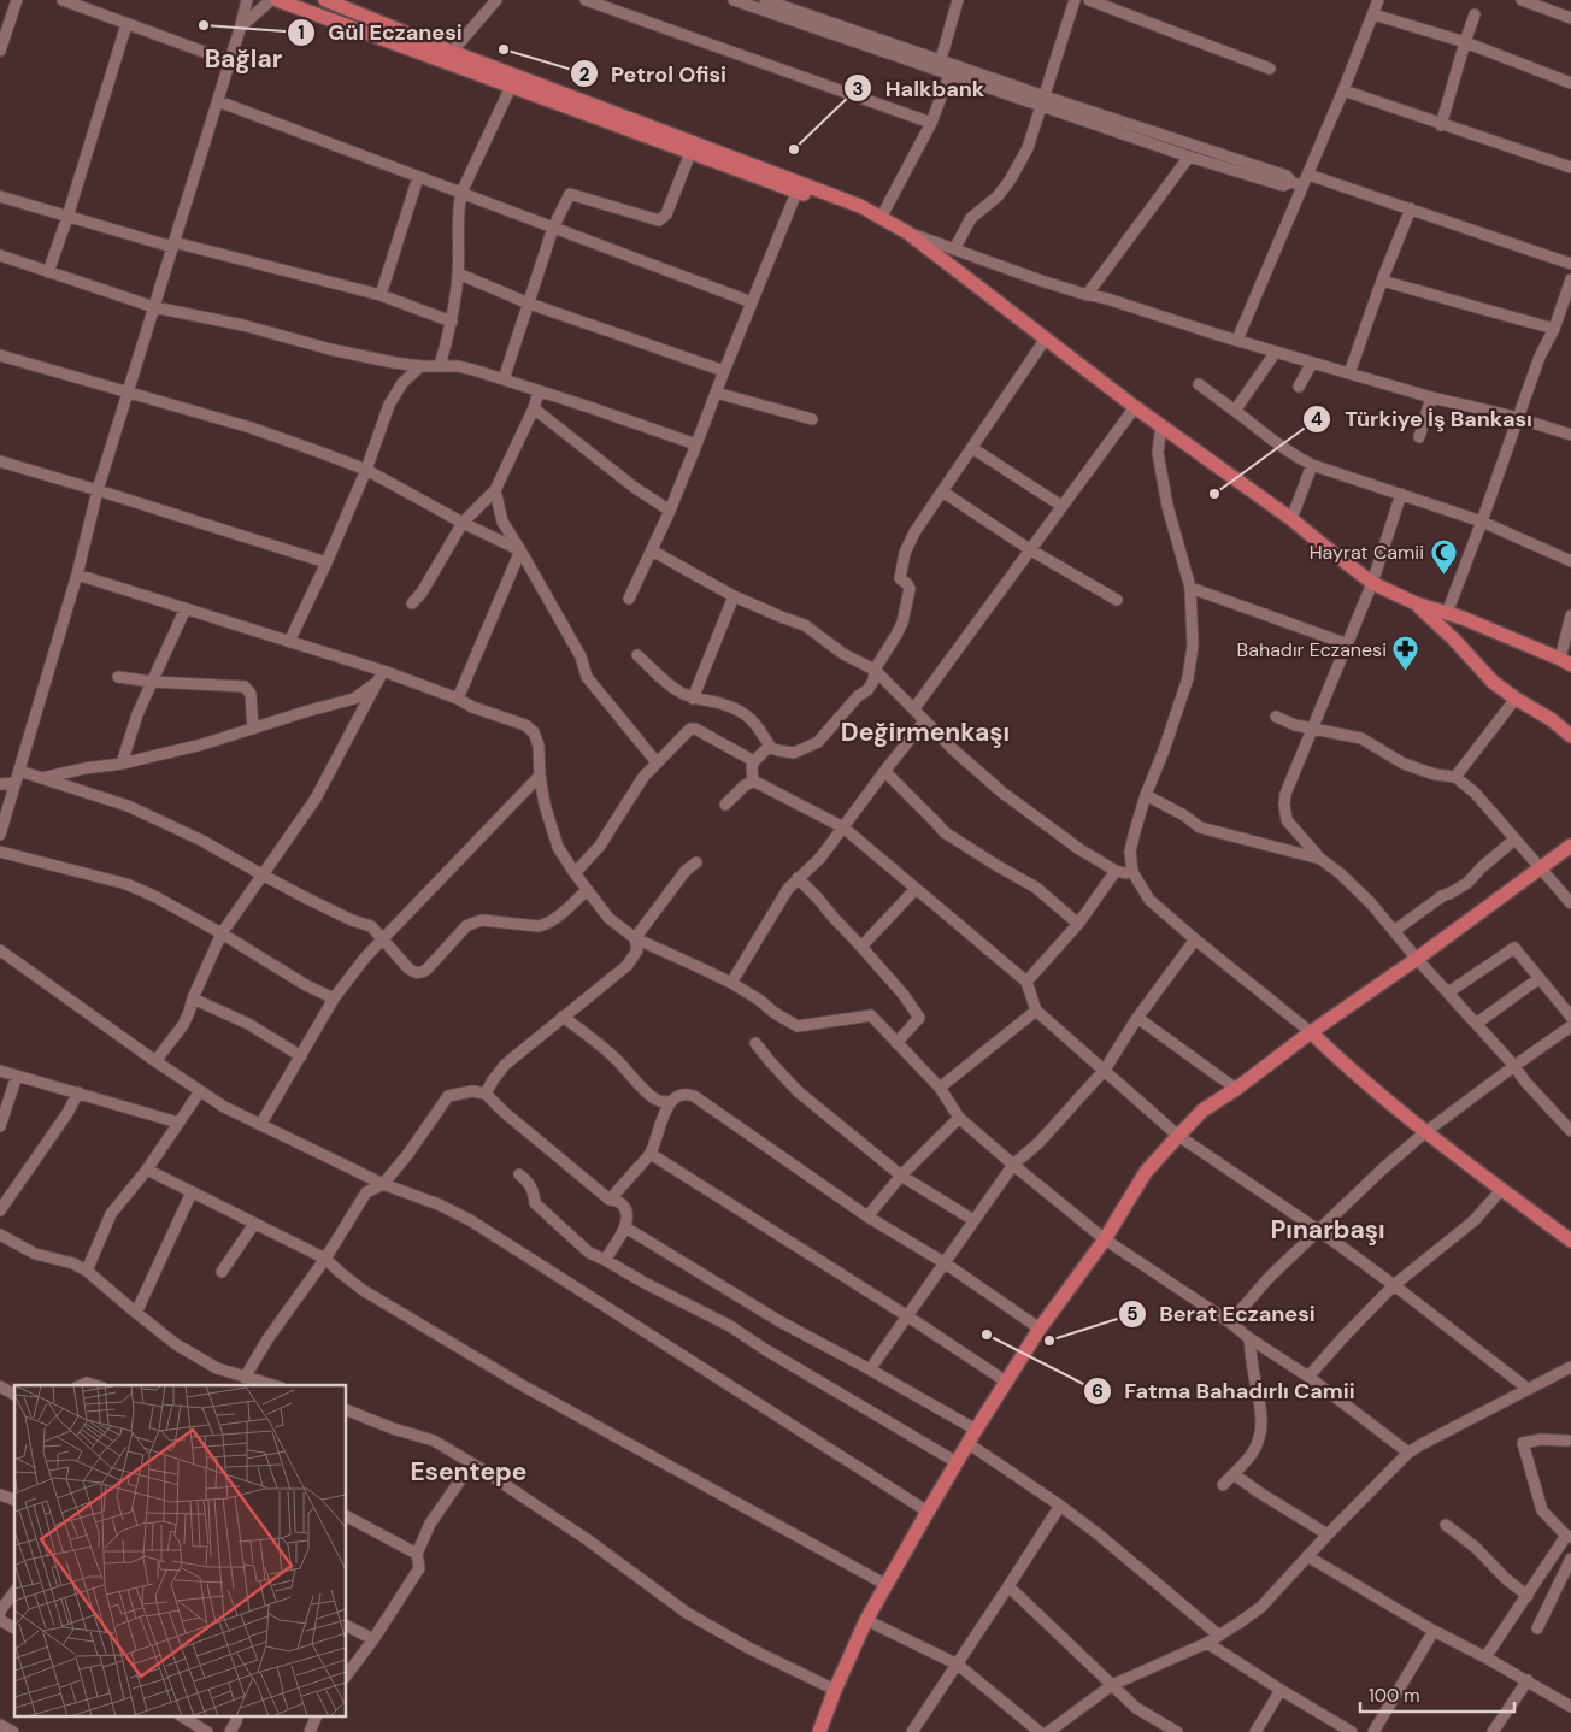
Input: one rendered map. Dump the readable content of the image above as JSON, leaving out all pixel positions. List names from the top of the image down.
{
  "districts": [
    "Bağlar",
    "Değirmenkaşı",
    "Pınarbaşı",
    "Esentepe"
  ],
  "places": {
    "other": [
      "Gül Eczanesi",
      "Petrol Ofisi",
      "Halkbank",
      "Türkiye İş Bankası",
      "Fatma Bahadırlı Camii",
      "Berat Eczanesi"
    ],
    "mosque": ["Hayrat Camii"],
    "pharmacy": ["Bahadır Eczanesi"]
  },
  "scale_bar": "100 m"
}
